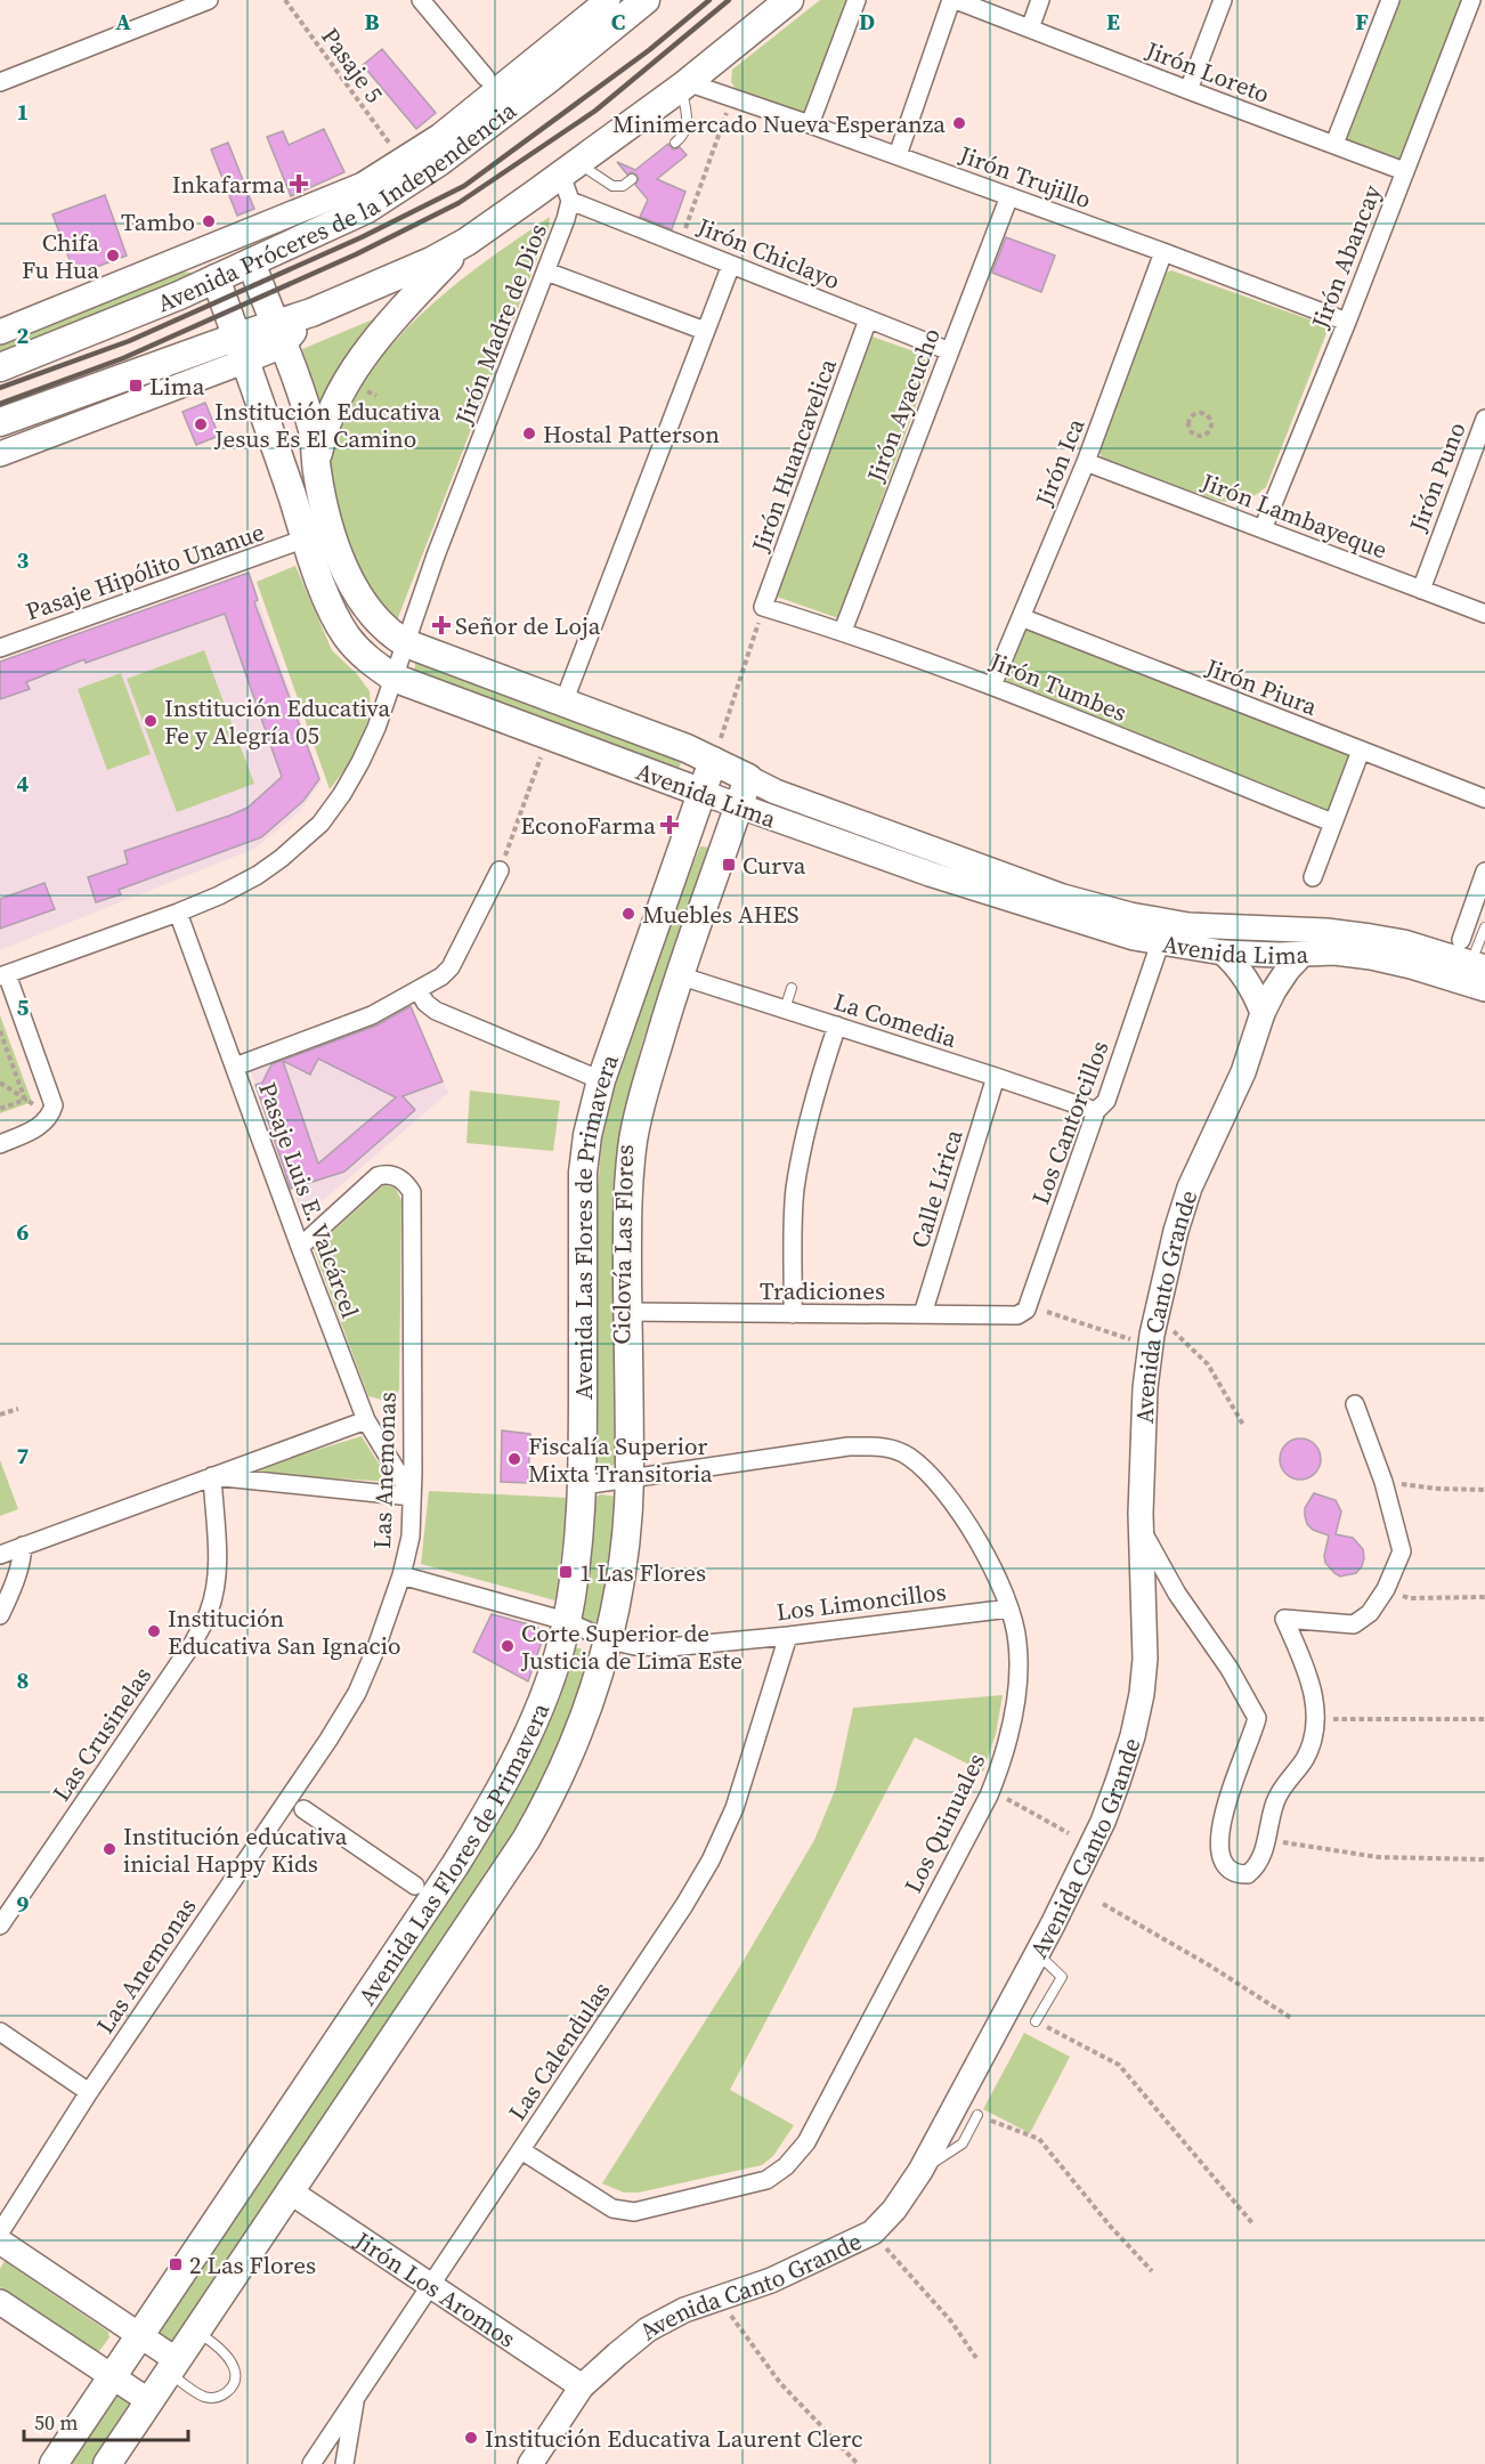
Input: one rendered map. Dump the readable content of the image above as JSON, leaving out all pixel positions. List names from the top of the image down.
{
  "streets": {
    "main road": [
      "Avenida Próceres de la Independencia",
      "Avenida Lima",
      "Avenida Las Flores de Primavera",
      "Avenida Canto Grande",
      "Jirón Los Aromos"
    ],
    "street": [
      "Jirón Loreto",
      "Jirón Trujillo",
      "Jirón Chiclayo",
      "Jirón Abancay",
      "Jirón Madre de Dios",
      "Jirón Ayacucho",
      "Jirón Huancavelica",
      "Jirón Ica",
      "Jirón Puno",
      "Jirón Lambayeque",
      "Pasaje Hipólito Unanue",
      "Jirón Tumbes",
      "Jirón Piura",
      "La Comedia",
      "Los Cantorcillos",
      "Calle Lírica",
      "Pasaje Luis E. Valcárcel",
      "Tradiciones",
      "Las Anemonas",
      "Los Limoncillos",
      "Las Crusinelas",
      "Los Quinuales",
      "Las Calendulas"
    ],
    "path": ["Pasaje 5"]
  },
  "crossings": [
    ["Jirón Loreto", "Jirón Abancay"],
    ["Jirón Trujillo", "Jirón Abancay"],
    ["Jirón Trujillo", "Jirón Ayacucho"],
    ["Jirón Trujillo", "Jirón Ica"],
    ["Avenida Próceres de la Independencia", "Avenida Lima"],
    ["Jirón Chiclayo", "Jirón Madre de Dios"],
    ["Jirón Chiclayo", "Jirón Ayacucho"],
    ["Jirón Chiclayo", "Jirón Huancavelica"],
    ["Jirón Abancay", "Jirón Lambayeque"],
    ["Jirón Madre de Dios", "Avenida Lima"],
    ["Jirón Madre de Dios", "Pasaje Luis E. Valcárcel"],
    ["Jirón Ayacucho", "Jirón Tumbes"],
    ["Jirón Huancavelica", "Jirón Tumbes"],
    ["Jirón Ica", "Jirón Lambayeque"],
    ["Jirón Ica", "Jirón Tumbes"],
    ["Jirón Ica", "Jirón Piura"],
    ["Jirón Puno", "Jirón Lambayeque"],
    ["Pasaje Hipólito Unanue", "Avenida Lima"],
    ["Avenida Lima", "Los Cantorcillos"],
    ["Avenida Lima", "Avenida Las Flores de Primavera"],
    ["Avenida Lima", "Avenida Canto Grande"],
    ["La Comedia", "Los Cantorcillos"],
    ["La Comedia", "Calle Lírica"],
    ["La Comedia", "Avenida Las Flores de Primavera"],
    ["Los Cantorcillos", "Tradiciones"],
    ["Calle Lírica", "Tradiciones"],
    ["Pasaje Luis E. Valcárcel", "Las Anemonas"],
    ["Avenida Las Flores de Primavera", "Tradiciones"],
    ["Avenida Las Flores de Primavera", "Los Limoncillos"],
    ["Avenida Las Flores de Primavera", "Los Quinuales"],
    ["Avenida Las Flores de Primavera", "Jirón Los Aromos"],
    ["Avenida Canto Grande", "Jirón Los Aromos"],
    ["Las Anemonas", "Los Limoncillos"],
    ["Los Limoncillos", "Los Quinuales"],
    ["Los Limoncillos", "Las Calendulas"],
    ["Los Quinuales", "Las Calendulas"],
    ["Las Calendulas", "Jirón Los Aromos"]
  ],
  "places": {
    "other": [
      "Minimercado Nueva Esperanza",
      "Tambo",
      "Chifa Fu Hua",
      "Institución Educativa Jesus Es El Camino",
      "Hostal Patterson",
      "Institución Educativa Fe y Alegría 05",
      "Muebles AHES",
      "Fiscalía Superior Mixta Transitoria",
      "Institución Educativa San Ignacio",
      "Corte Superior de Justicia de Lima Este",
      "Institución educativa inicial Happy Kids",
      "Institución Educativa Laurent Clerc"
    ],
    "health": ["Inkafarma", "Señor de Loja", "EconoFarma"],
    "transit": [
      "Lima",
      "Curva",
      "1 Las Flores",
      "2 Las Flores"
    ]
  },
  "scale_bar": "50 m",
  "grid": {
    "columns": [
      "A",
      "B",
      "C",
      "D",
      "E",
      "F"
    ],
    "rows": [
      "1",
      "2",
      "3",
      "4",
      "5",
      "6",
      "7",
      "8",
      "9"
    ]
  }
}
